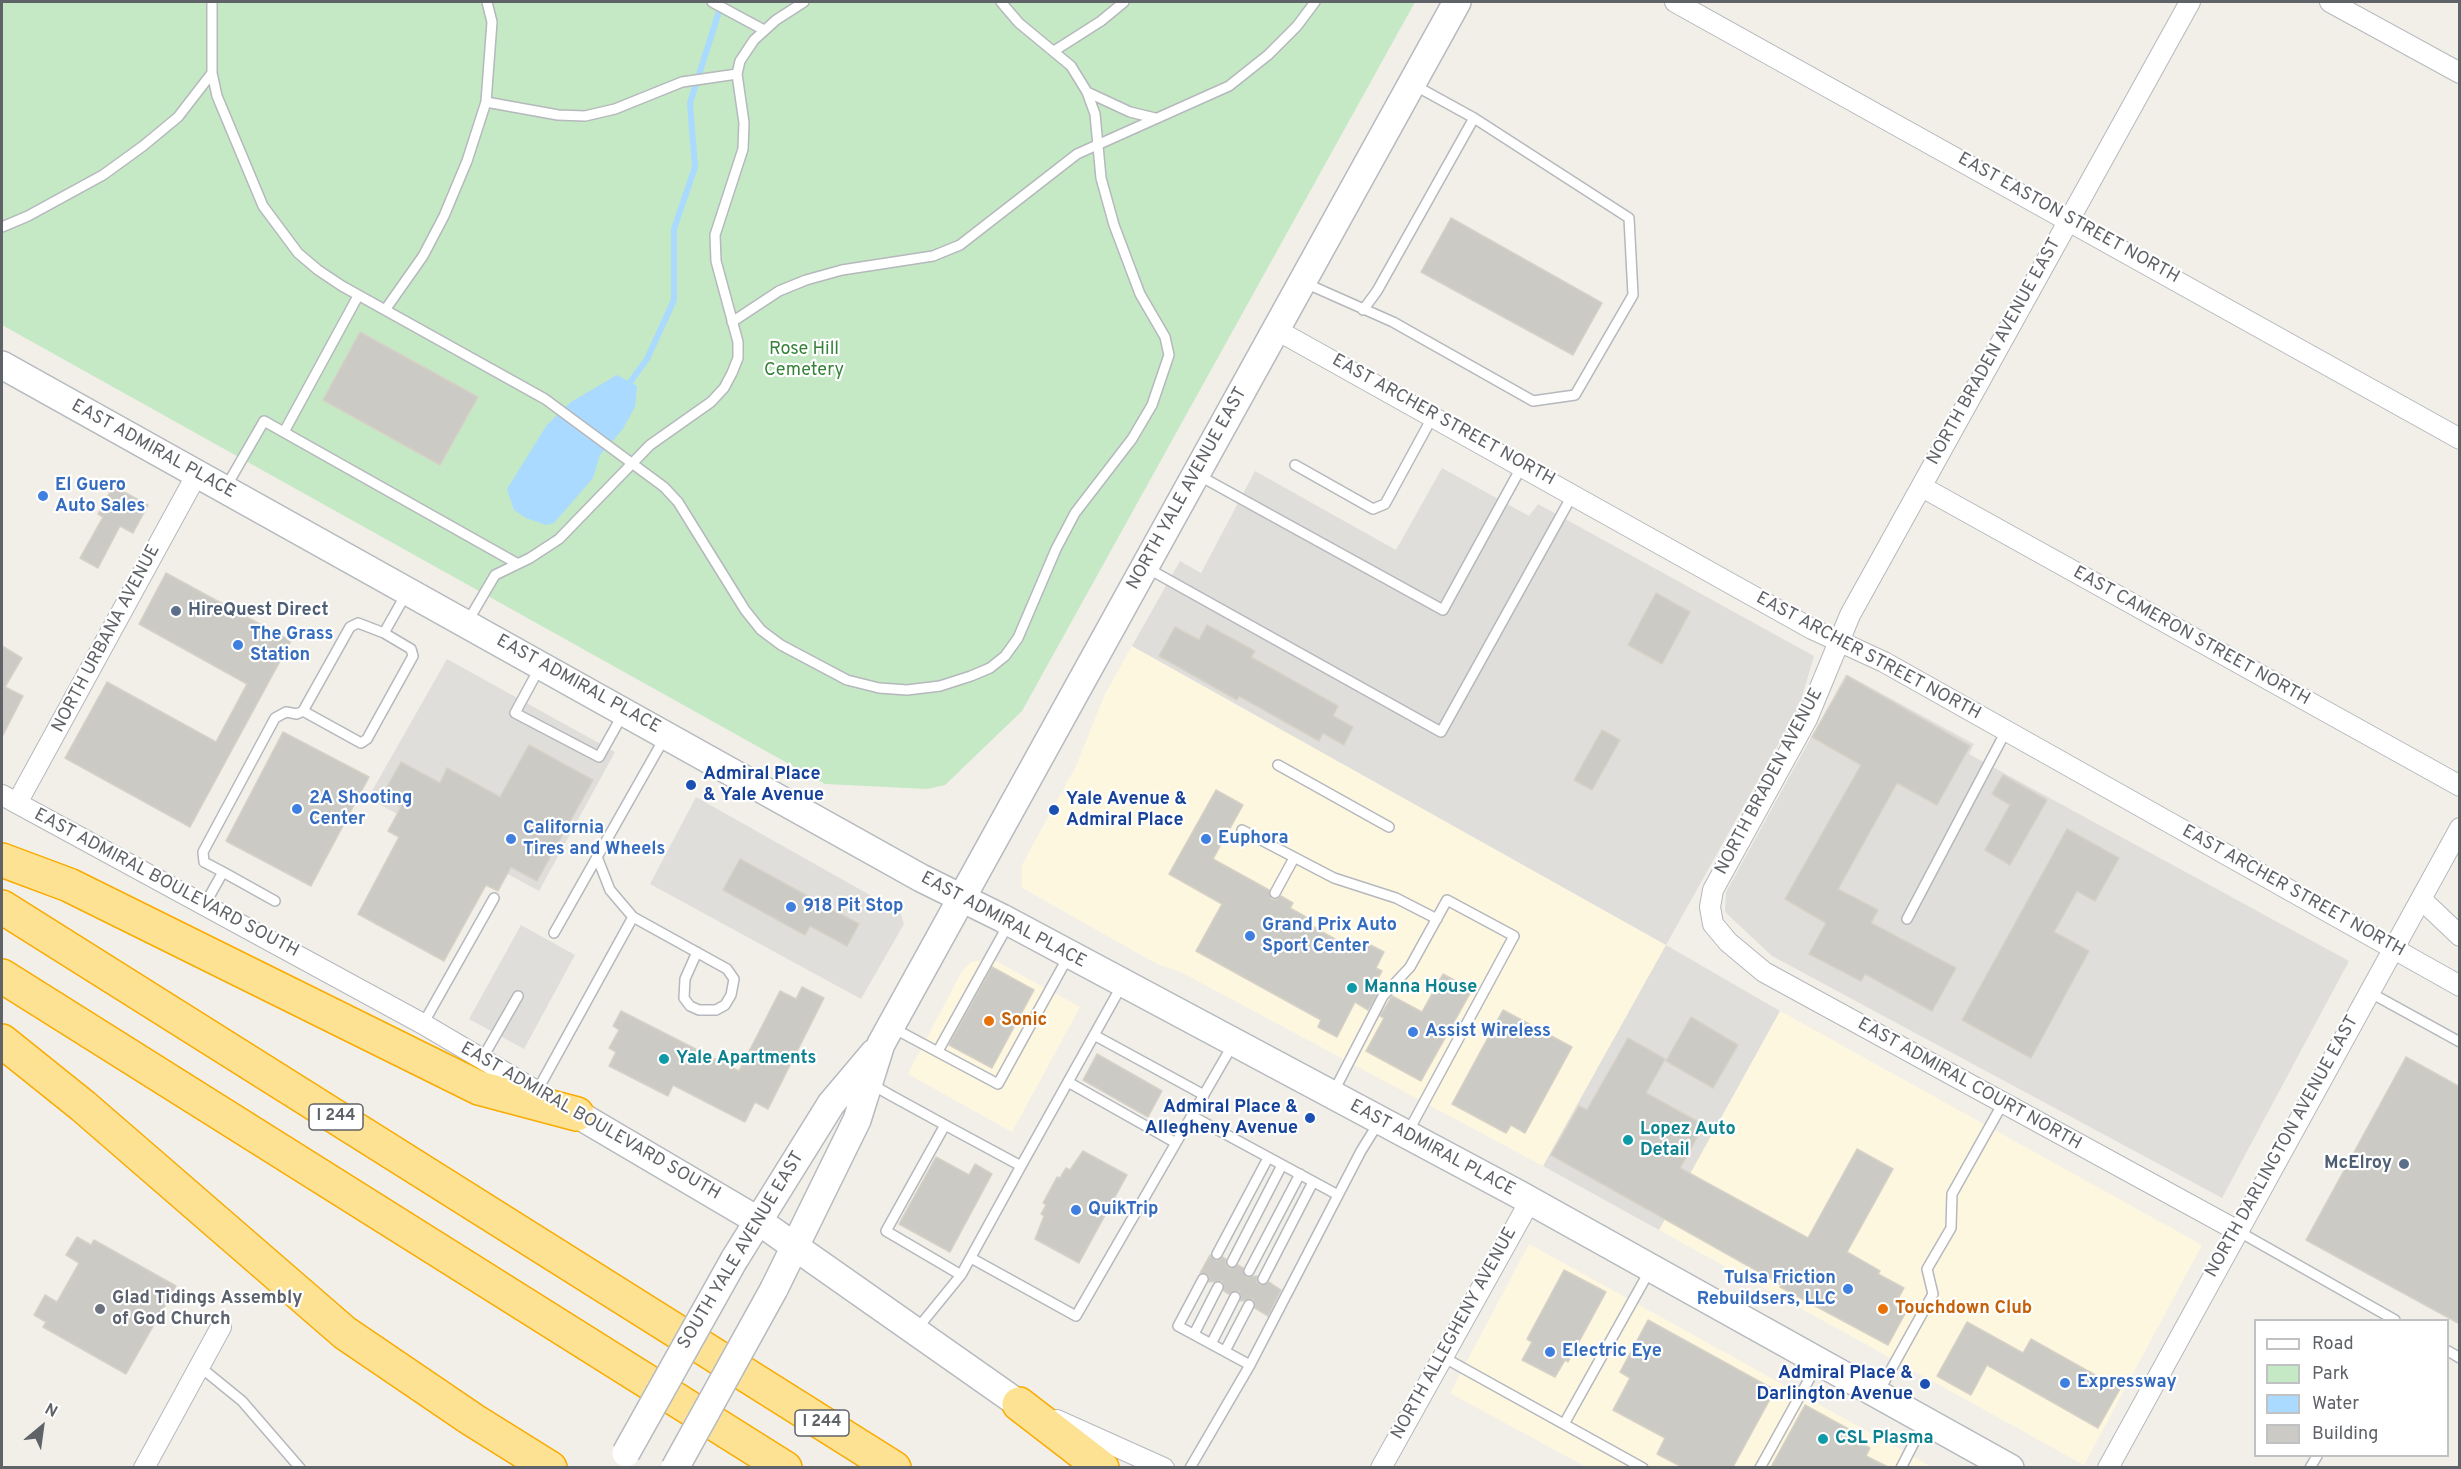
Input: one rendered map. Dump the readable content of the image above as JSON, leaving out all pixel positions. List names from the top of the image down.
{
  "streets": {
    "highway": ["I 244"],
    "main road": [
      "EAST ADMIRAL PLACE",
      "NORTH YALE AVENUE EAST",
      "EAST ADMIRAL BOULEVARD SOUTH",
      "SOUTH YALE AVENUE EAST"
    ],
    "street": [
      "EAST EASTON STREET NORTH",
      "NORTH BRADEN AVENUE EAST",
      "EAST ARCHER STREET NORTH",
      "EAST CAMERON STREET NORTH",
      "NORTH URBANA AVENUE",
      "NORTH BRADEN AVENUE",
      "EAST ADMIRAL COURT NORTH",
      "NORTH DARLINGTON AVENUE EAST",
      "NORTH ALLEGHENY AVENUE"
    ]
  },
  "crossings": [
    ["EAST EASTON STREET NORTH", "NORTH BRADEN AVENUE EAST"],
    ["NORTH BRADEN AVENUE EAST", "EAST ARCHER STREET NORTH"],
    ["NORTH BRADEN AVENUE EAST", "EAST CAMERON STREET NORTH"],
    ["NORTH BRADEN AVENUE EAST", "NORTH BRADEN AVENUE"],
    ["EAST ARCHER STREET NORTH", "NORTH YALE AVENUE EAST"],
    ["EAST ARCHER STREET NORTH", "NORTH BRADEN AVENUE"],
    ["EAST ARCHER STREET NORTH", "NORTH DARLINGTON AVENUE EAST"],
    ["EAST ADMIRAL PLACE", "NORTH YALE AVENUE EAST"],
    ["EAST ADMIRAL PLACE", "NORTH URBANA AVENUE"],
    ["EAST ADMIRAL PLACE", "NORTH ALLEGHENY AVENUE"],
    ["NORTH YALE AVENUE EAST", "SOUTH YALE AVENUE EAST"],
    ["NORTH URBANA AVENUE", "EAST ADMIRAL BOULEVARD SOUTH"],
    ["NORTH BRADEN AVENUE", "EAST ADMIRAL COURT NORTH"],
    ["EAST ADMIRAL BOULEVARD SOUTH", "SOUTH YALE AVENUE EAST"],
    ["EAST ADMIRAL COURT NORTH", "NORTH DARLINGTON AVENUE EAST"]
  ],
  "parks": ["Rose Hill Cemetery"],
  "places": [
    "El Guero Auto Sales",
    "HireQuest Direct",
    "The Grass Station",
    "Admiral Place & Yale Avenue",
    "2A Shooting Center",
    "Yale Avenue & Admiral Place",
    "California Tires and Wheels",
    "Euphora",
    "918 Pit Stop",
    "Grand Prix Auto Sport Center",
    "Manna House",
    "Sonic",
    "Assist Wireless",
    "Yale Apartments",
    "Admiral Place & Allegheny Avenue",
    "Lopez Auto Detail",
    "McElroy",
    "QuikTrip",
    "Tulsa Friction Rebuildsers, LLC",
    "Glad Tidings Assembly of God Church",
    "Touchdown Club",
    "Electric Eye",
    "Expressway",
    "Admiral Place & Darlington Avenue",
    "CSL Plasma"
  ],
  "legend": [
    "Road",
    "Park",
    "Water",
    "Building"
  ],
  "north": "top right"
}
